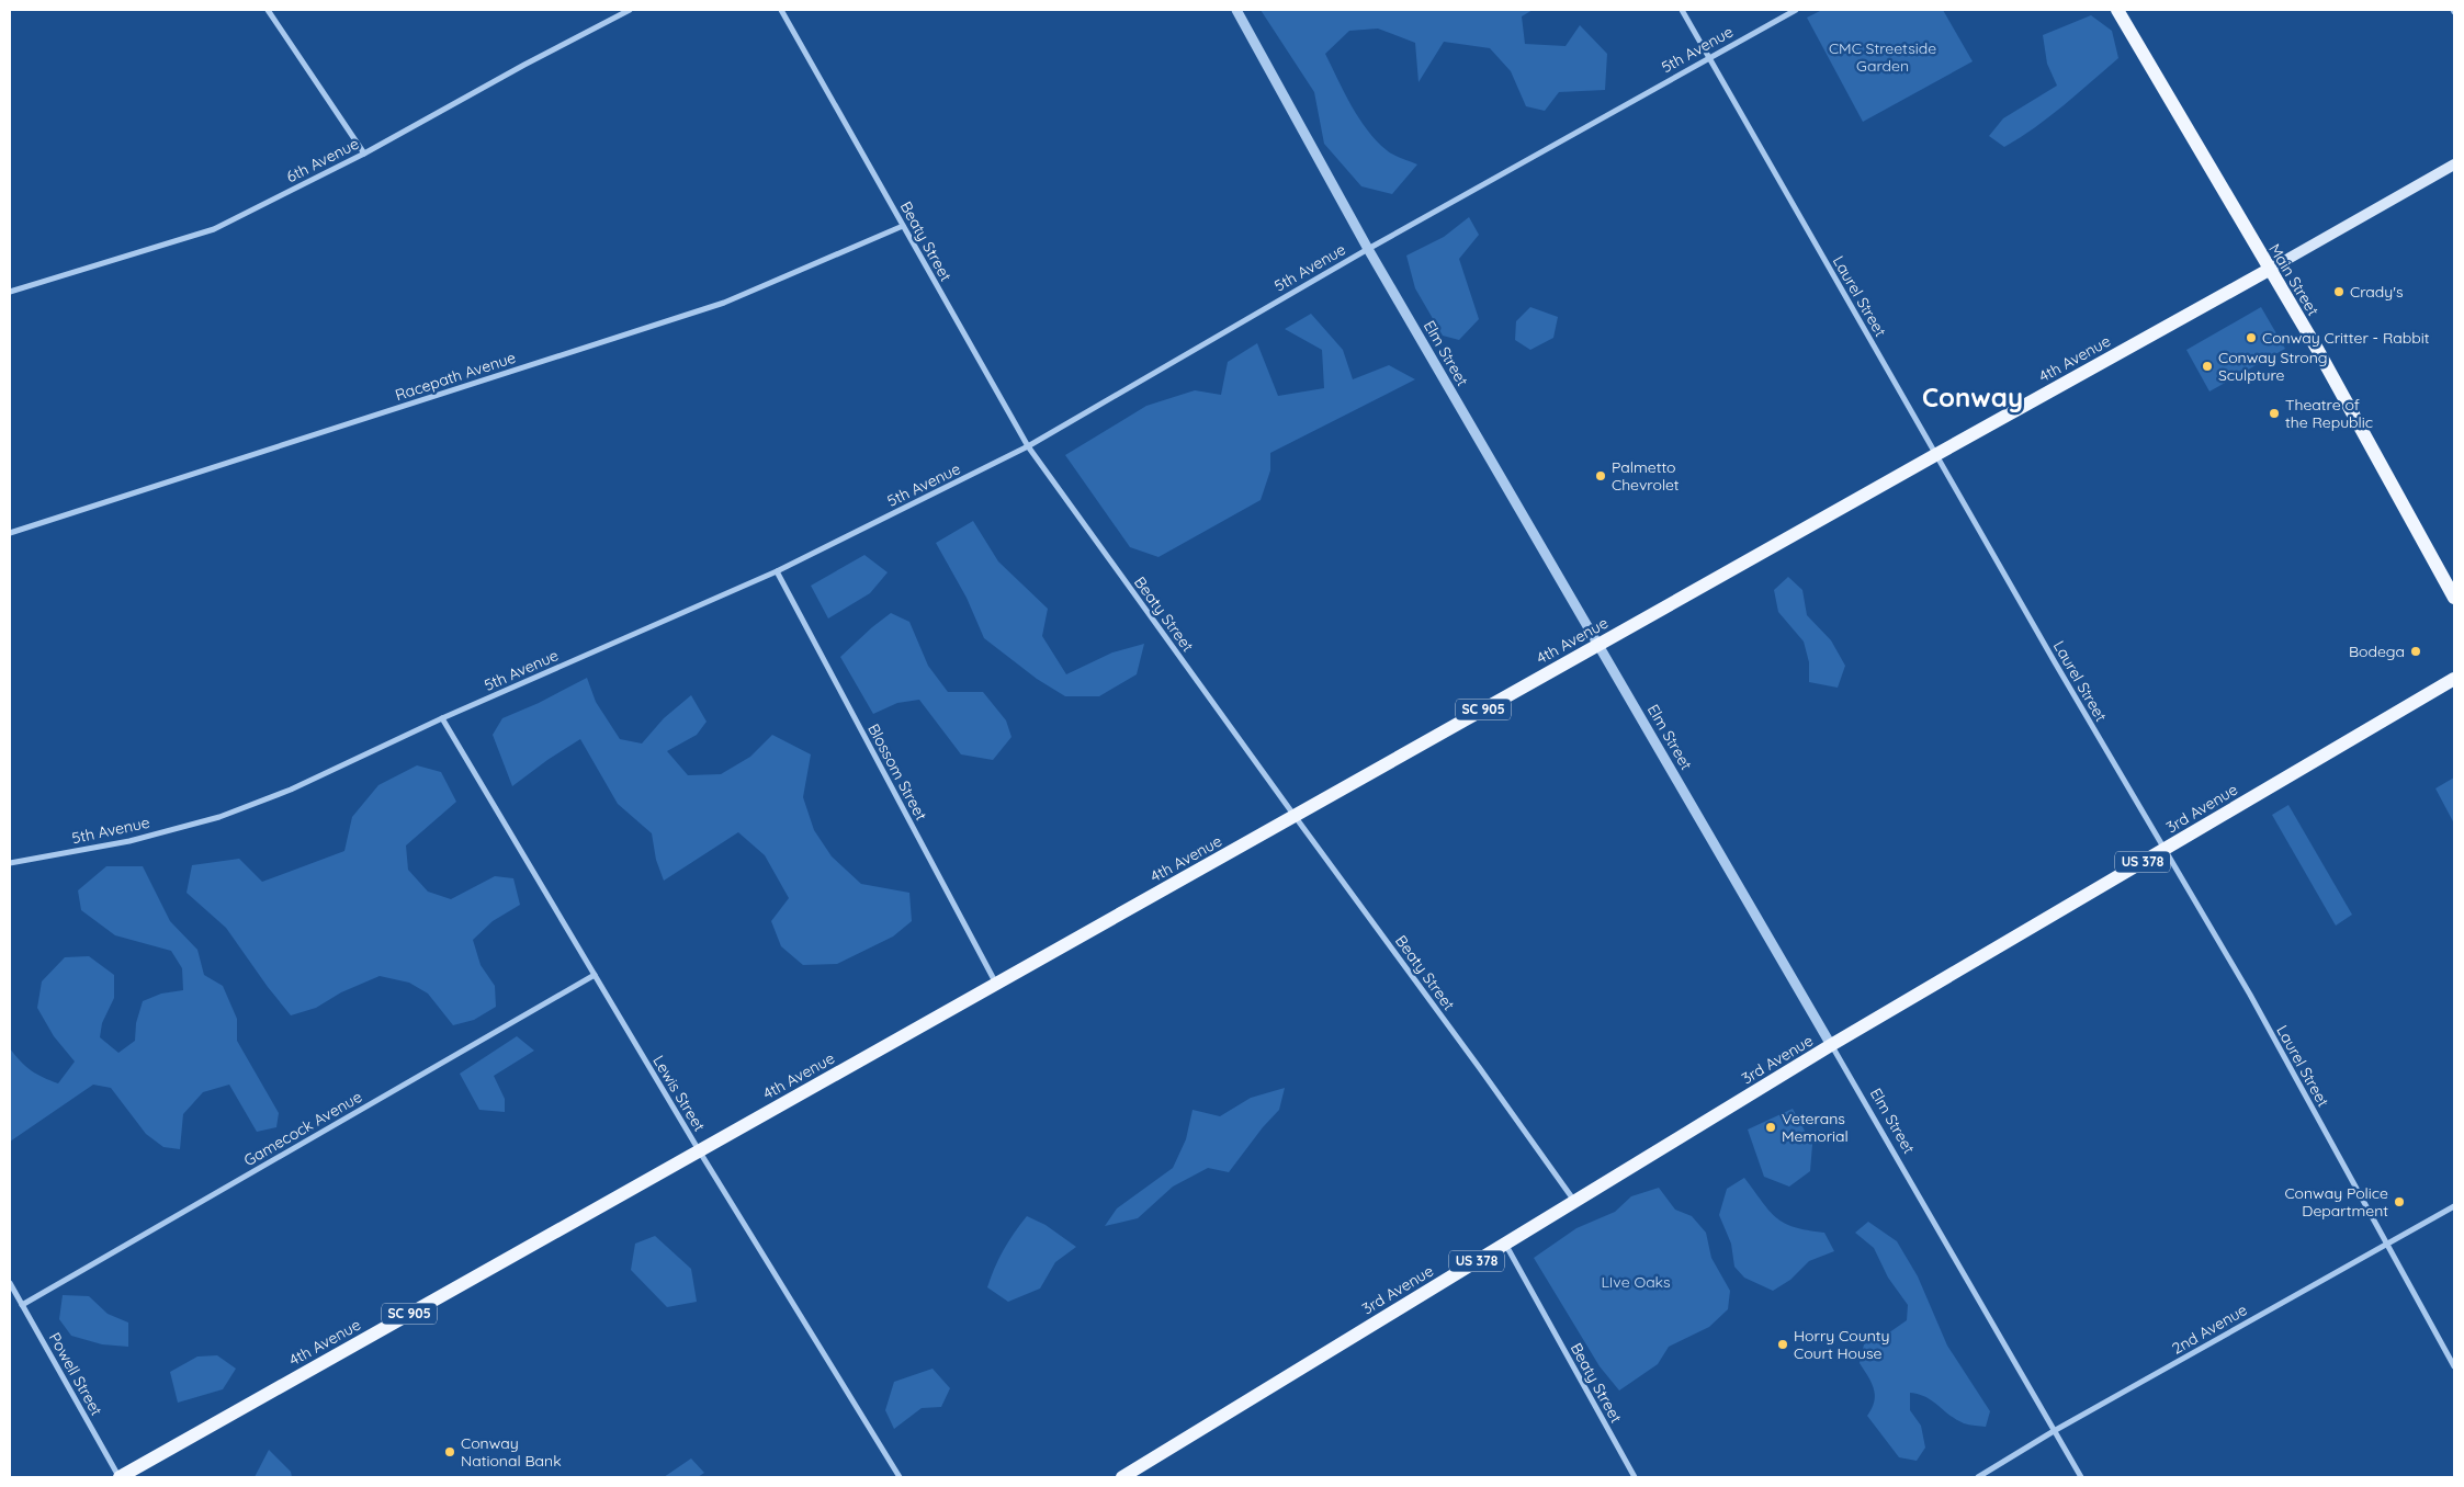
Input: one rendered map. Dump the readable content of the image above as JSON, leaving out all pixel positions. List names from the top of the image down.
{
  "streets": {
    "main road": [
      "Main Street",
      "4th Avenue",
      "SC 905",
      "3rd Avenue",
      "US 378"
    ],
    "street": [
      "5th Avenue",
      "6th Avenue",
      "Beaty Street",
      "Laurel Street",
      "Elm Street",
      "Racepath Avenue",
      "Blossom Street",
      "Lewis Street",
      "Gamecock Avenue",
      "2nd Avenue",
      "Powell Street"
    ]
  },
  "crossings": [
    ["5th Avenue", "Beaty Street"],
    ["5th Avenue", "Laurel Street"],
    ["5th Avenue", "Elm Street"],
    ["5th Avenue", "Blossom Street"],
    ["5th Avenue", "Lewis Street"],
    ["Beaty Street", "4th Avenue"],
    ["Beaty Street", "Racepath Avenue"],
    ["Beaty Street", "3rd Avenue"],
    ["Main Street", "4th Avenue"],
    ["Main Street", "SC 905"],
    ["Laurel Street", "4th Avenue"],
    ["Laurel Street", "3rd Avenue"],
    ["Laurel Street", "2nd Avenue"],
    ["Elm Street", "4th Avenue"],
    ["Elm Street", "3rd Avenue"],
    ["Elm Street", "2nd Avenue"],
    ["4th Avenue", "SC 905"],
    ["4th Avenue", "Blossom Street"],
    ["4th Avenue", "Lewis Street"],
    ["4th Avenue", "Powell Street"],
    ["Lewis Street", "Gamecock Avenue"],
    ["Gamecock Avenue", "Powell Street"]
  ],
  "districts": ["Conway"],
  "parks": ["CMC Streetside Garden", "LIve Oaks"],
  "places": [
    "Crady's",
    "Conway Critter - Rabbit",
    "Conway Strong Sculpture",
    "Theatre of the Republic",
    "Palmetto Chevrolet",
    "Bodega",
    "Veterans Memorial",
    "Conway Police Department",
    "Horry County Court House",
    "Conway National Bank"
  ]
}
